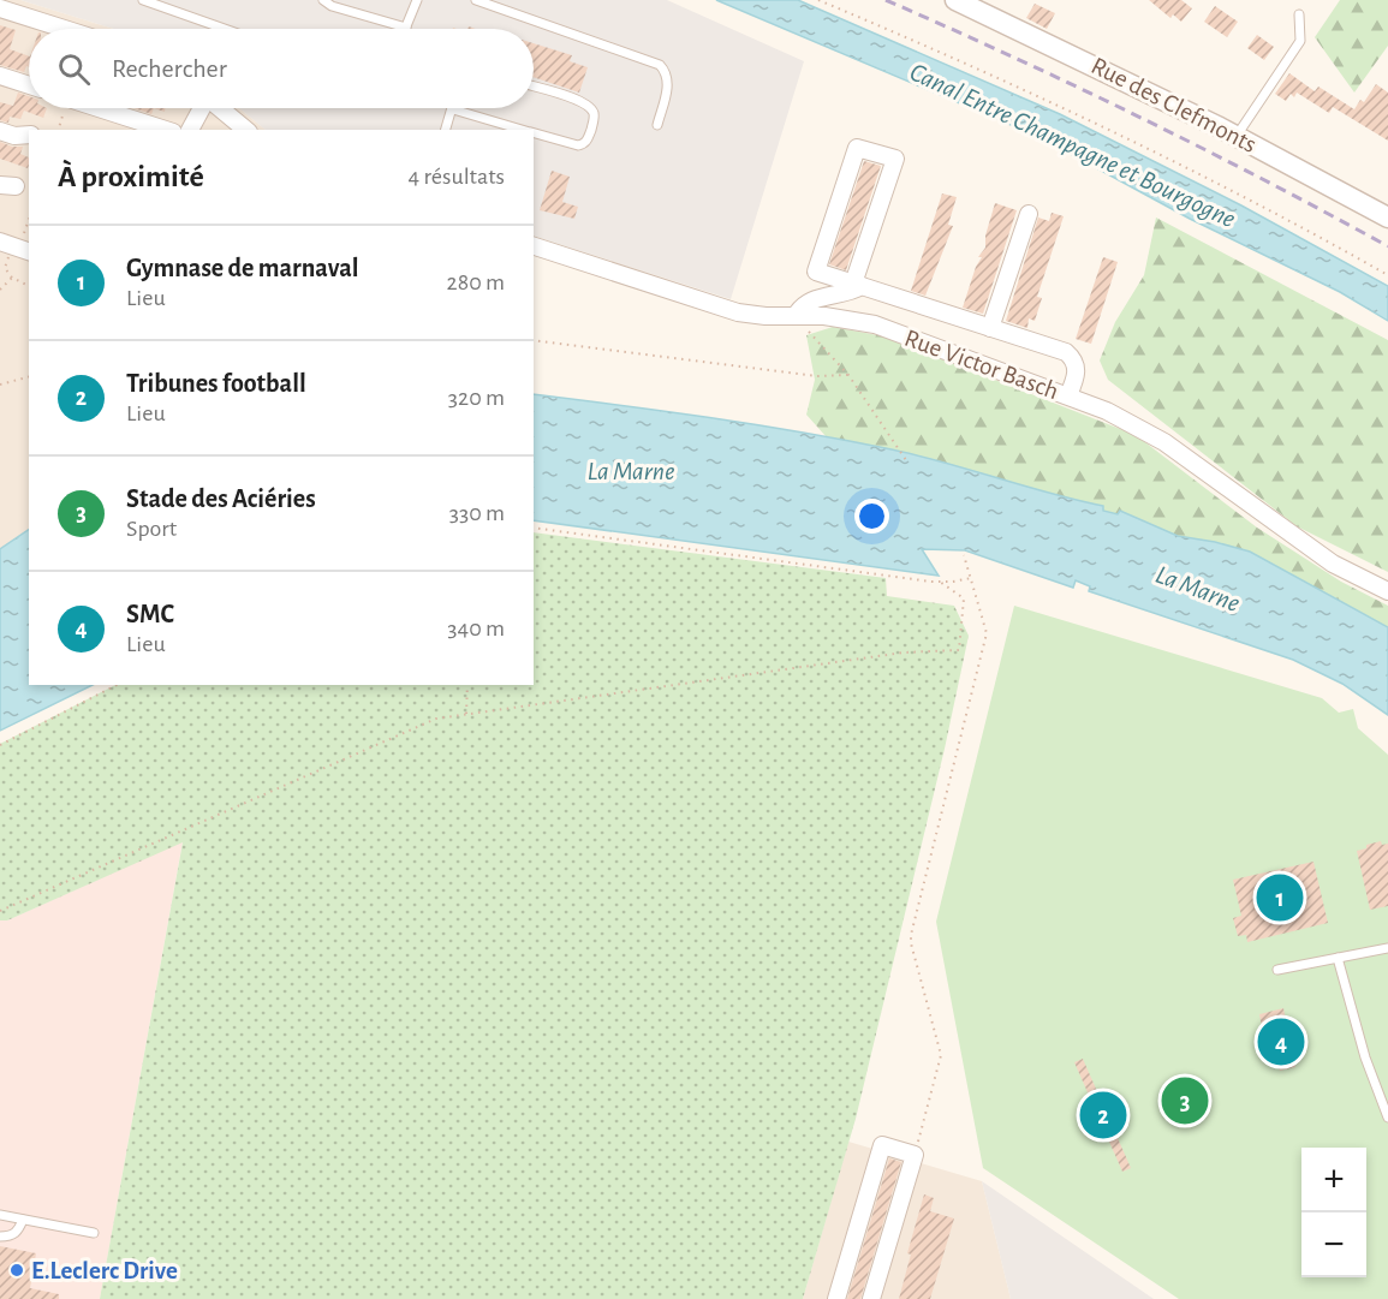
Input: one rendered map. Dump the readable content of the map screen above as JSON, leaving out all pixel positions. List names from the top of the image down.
{
  "streets": {
    "street": ["Rue des Clefmonts", "Rue Victor Basch"]
  },
  "water": ["Canal Entre Champagne et Bourgogne", "La Marne"],
  "places": ["E.Leclerc Drive"],
  "page": {
    "search": "Rechercher",
    "heading": ["À proximité", "4 résultats"],
    "list": [
      {
        "mark": "1",
        "name": "Gymnase de marnaval",
        "note": "Lieu",
        "value": "280 m"
      },
      {
        "mark": "2",
        "name": "Tribunes football",
        "note": "Lieu",
        "value": "320 m"
      },
      {
        "mark": "3",
        "name": "Stade des Aciéries",
        "note": "Sport",
        "value": "330 m"
      },
      {
        "mark": "4",
        "name": "SMC",
        "note": "Lieu",
        "value": "340 m"
      }
    ],
    "pins": [
      "1",
      "4",
      "3",
      "2"
    ],
    "map_buttons": ["+", "−"]
  }
}
